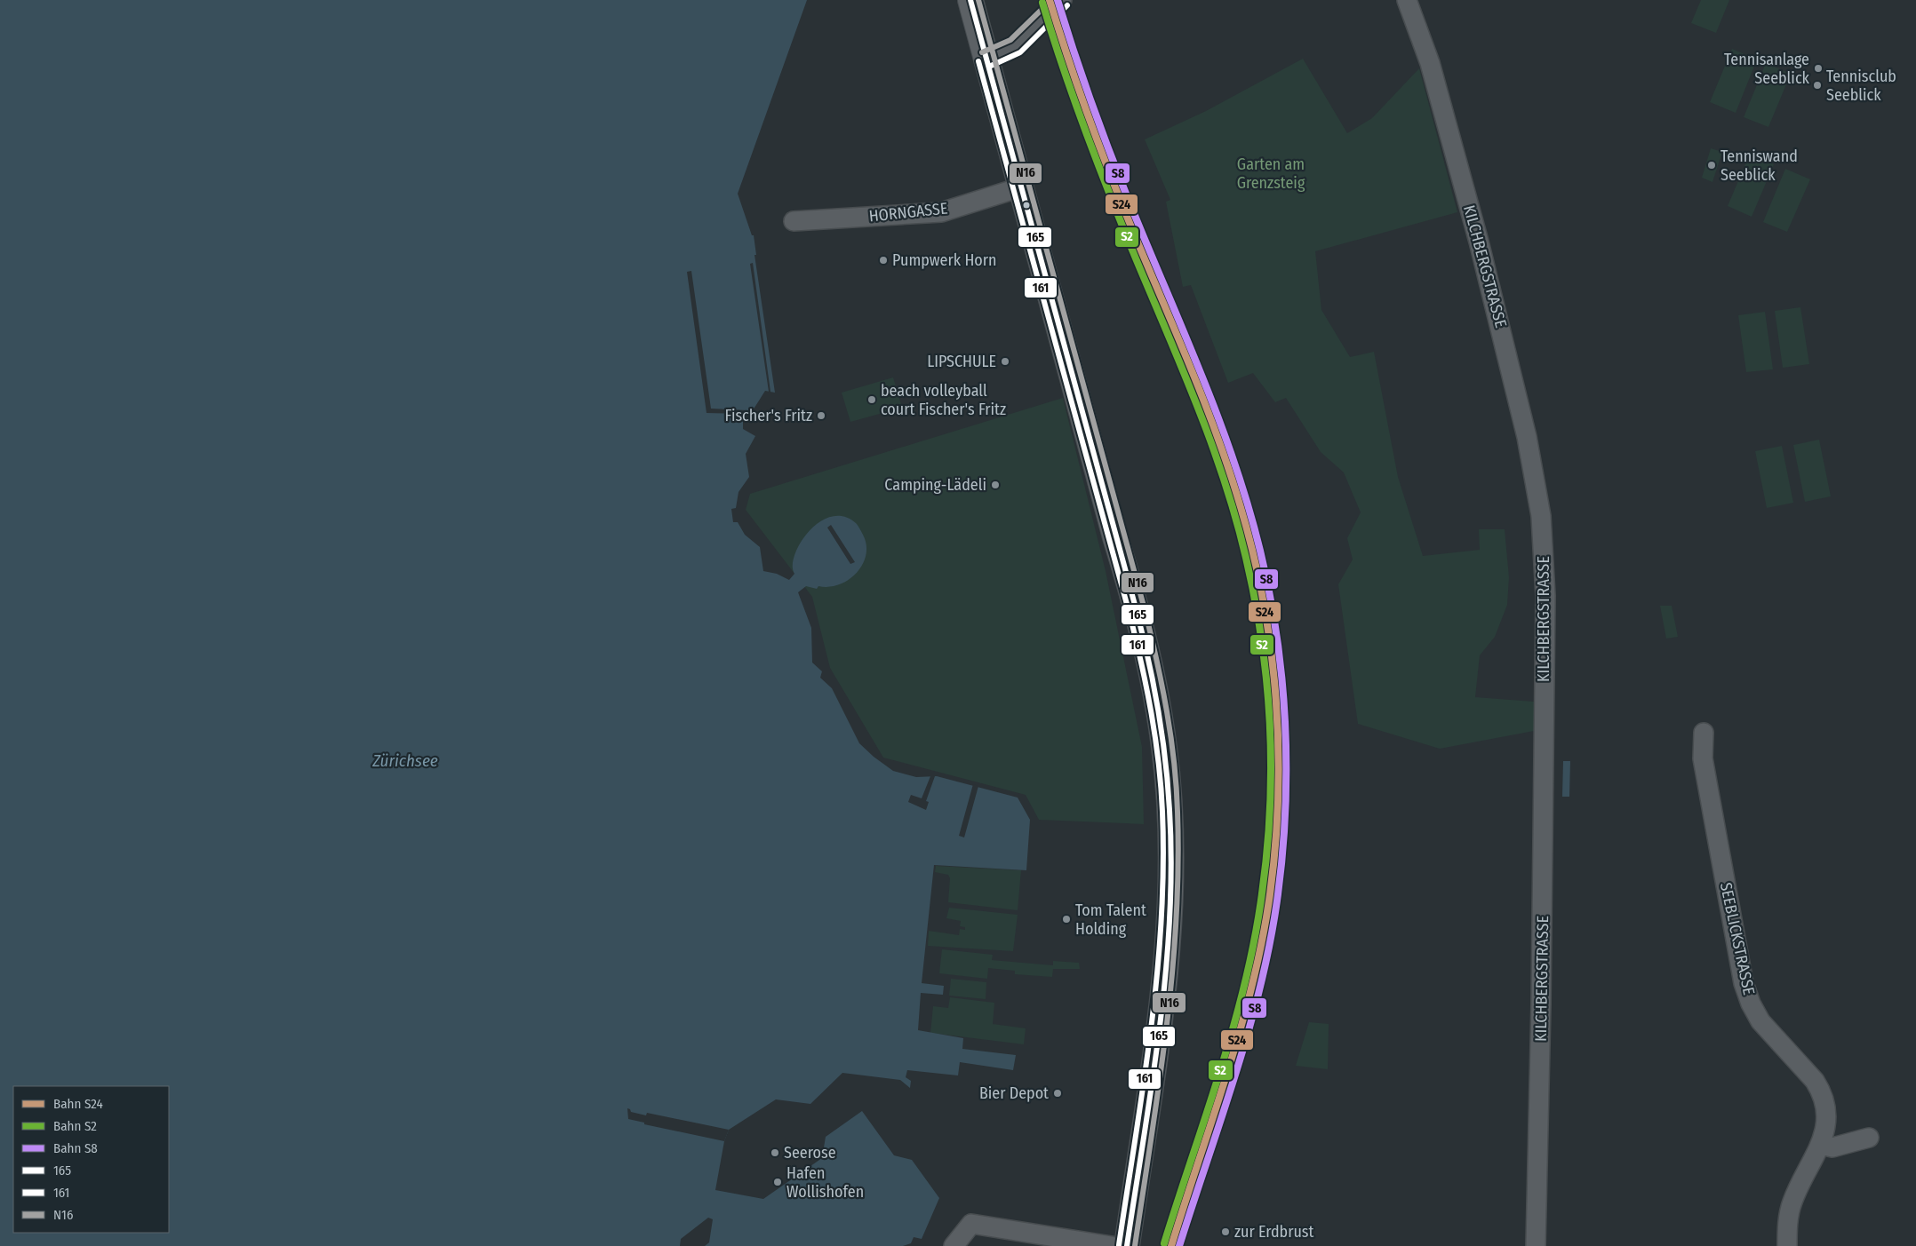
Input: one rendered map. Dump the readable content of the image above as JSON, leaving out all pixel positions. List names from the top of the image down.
{
  "streets": {
    "street": ["HORNGASSE", "KILCHBERGSTRASSE", "SEEBLICKSTRASSE"]
  },
  "water": ["Zürichsee"],
  "parks": ["Garten am Grenzsteig"],
  "places": [
    "Tennisanlage Seeblick",
    "Tennisclub Seeblick",
    "Tenniswand Seeblick",
    "Pumpwerk Horn",
    "LIPSCHULE",
    "beach volleyball court Fischer's Fritz",
    "Fischer's Fritz",
    "Camping-Lädeli",
    "Tom Talent Holding",
    "Bier Depot",
    "Seerose",
    "Hafen Wollishofen",
    "zur Erdbrust"
  ],
  "lines": [
    "rail line S24",
    "rail line S8",
    "transit line 165",
    "transit line N16",
    "rail line S2",
    "transit line 161"
  ],
  "legend": [
    "Bahn S24",
    "Bahn S2",
    "Bahn S8",
    "165",
    "161",
    "N16"
  ]
}
